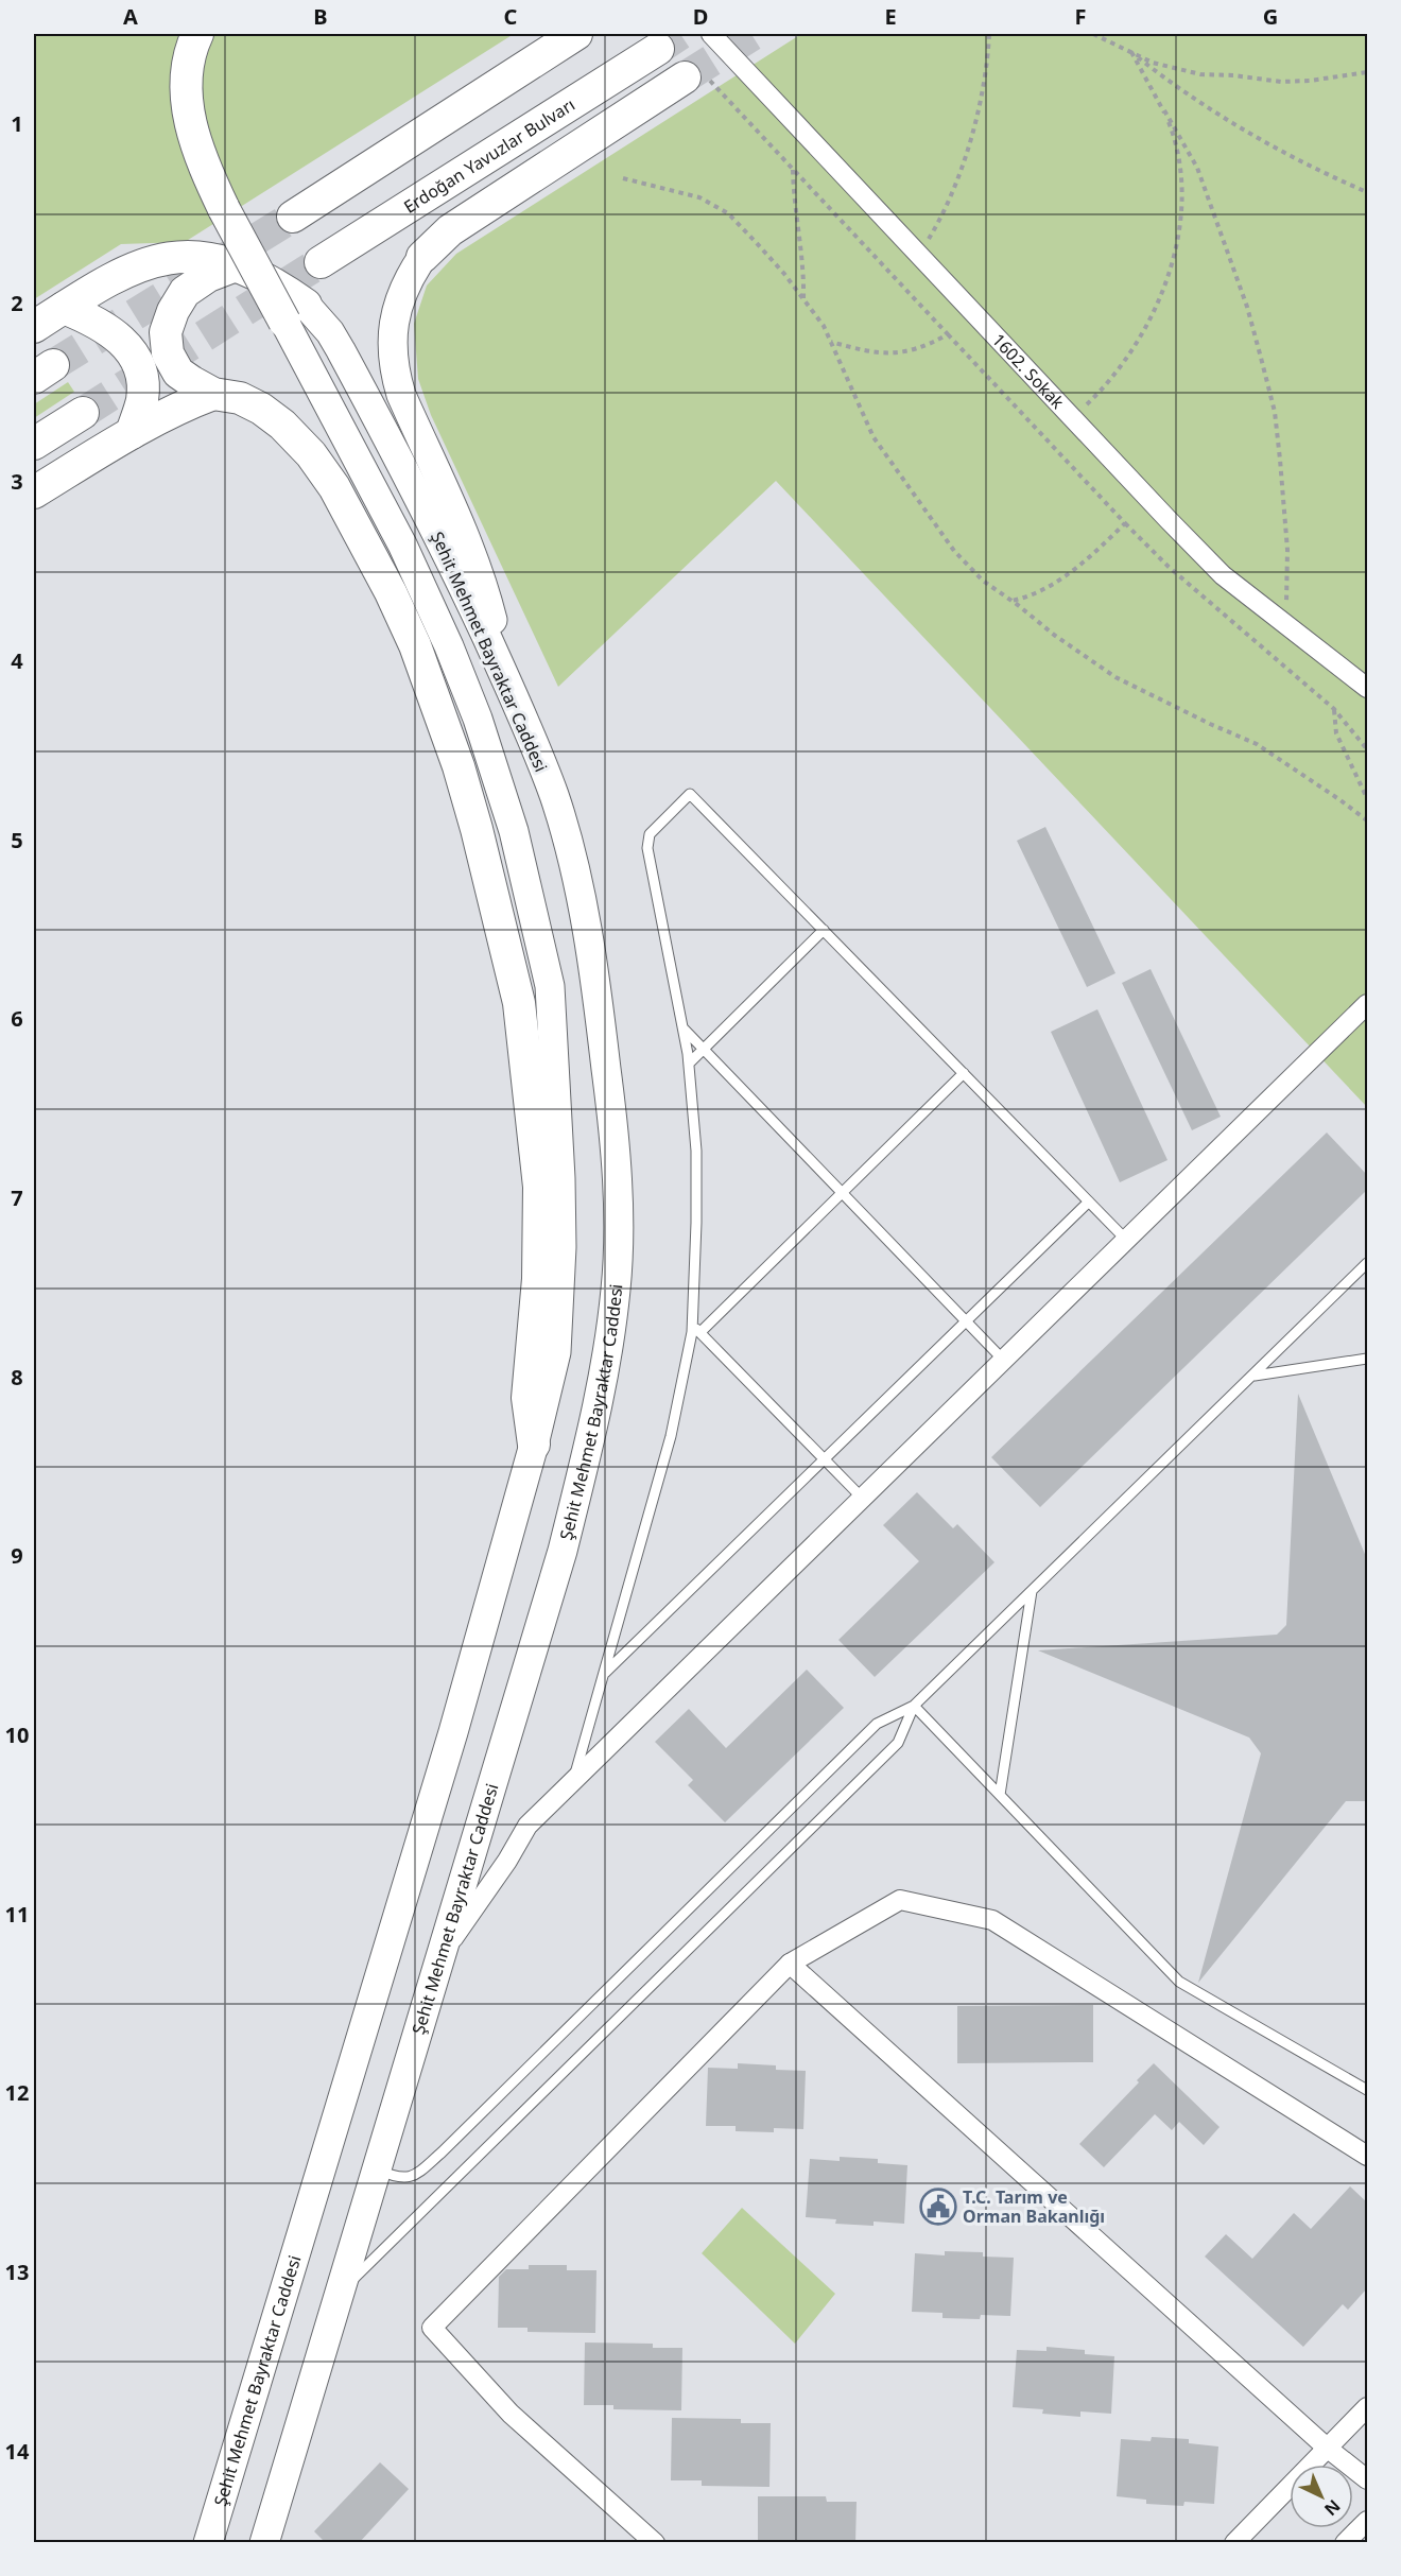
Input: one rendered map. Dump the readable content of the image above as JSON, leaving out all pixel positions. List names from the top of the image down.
{
  "streets": {
    "main road": ["Erdoğan Yavuzlar Bulvarı", "Şehit Mehmet Bayraktar Caddesi"],
    "street": ["1602. Sokak"]
  },
  "places": {
    "public building": ["T.C. Tarım ve Orman Bakanlığı"]
  },
  "north": "bottom right",
  "grid": {
    "columns": [
      "A",
      "B",
      "C",
      "D",
      "E",
      "F",
      "G"
    ],
    "rows": [
      "1",
      "2",
      "3",
      "4",
      "5",
      "6",
      "7",
      "8",
      "9",
      "10",
      "11",
      "12",
      "13",
      "14"
    ]
  }
}
